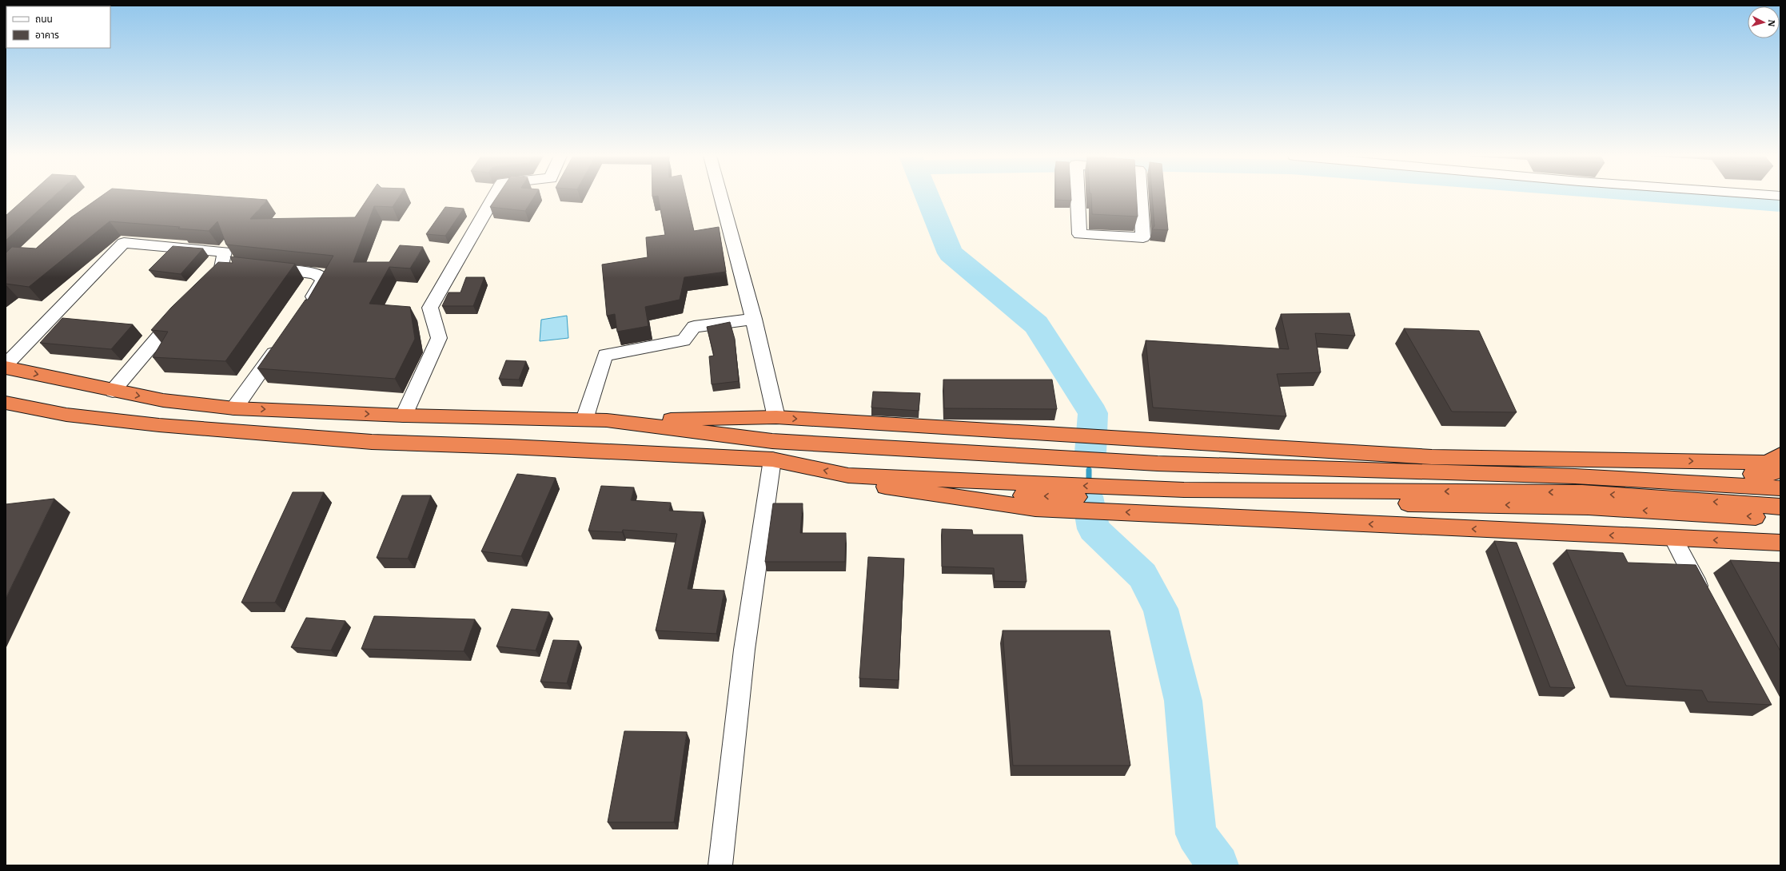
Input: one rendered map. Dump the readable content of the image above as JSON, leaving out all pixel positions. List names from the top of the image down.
{
  "legend": ["ถนน", "อาคาร"],
  "north": "right"
}
